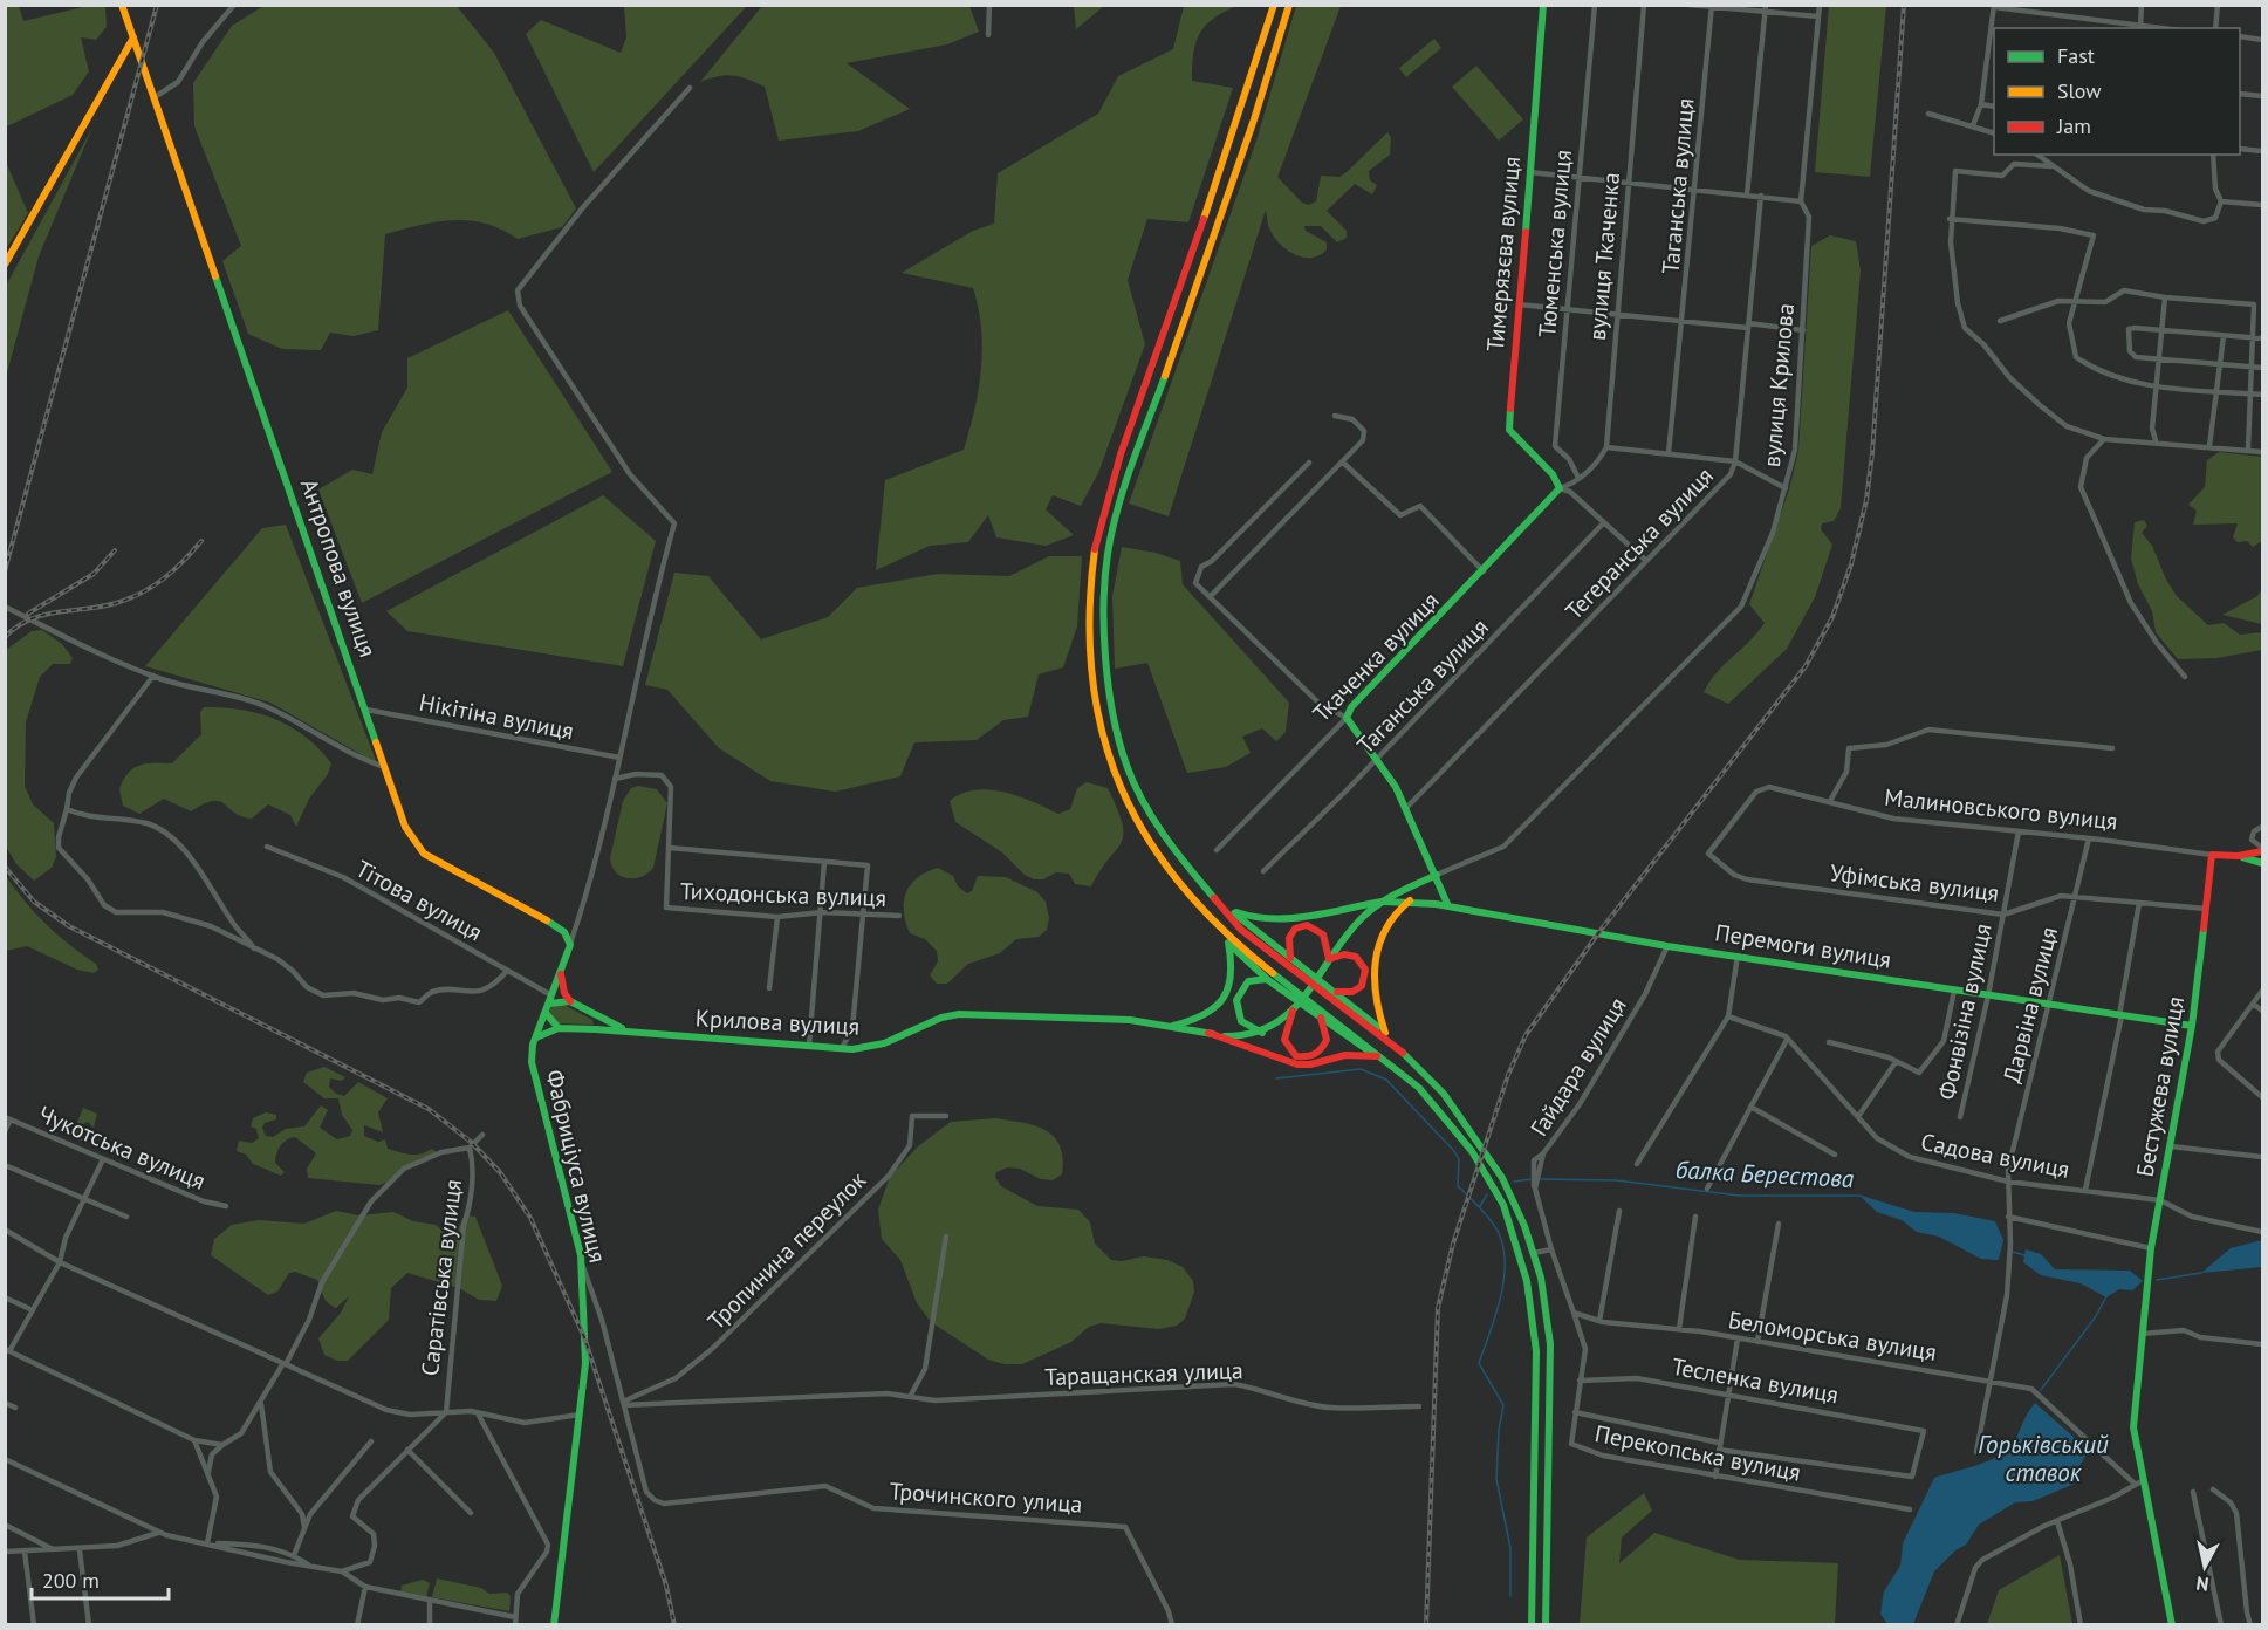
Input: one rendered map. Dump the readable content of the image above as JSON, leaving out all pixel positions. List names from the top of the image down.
{
  "streets": {
    "main road": [
      "Тимерязєва вулиця",
      "Антропова вулиця",
      "Ткаченка вулиця",
      "Малиновського вулиця",
      "Перемоги вулиця",
      "Крилова вулиця",
      "Бестужева вулиця",
      "Фабриціуса вулиця"
    ],
    "street": [
      "Таганська вулиця",
      "Тюменська вулиця",
      "вулиця Ткаченка",
      "вулиця Крилова",
      "Тегеранська вулиця",
      "Нікітіна вулиця",
      "Уфімська вулиця",
      "Тиходонська вулиця",
      "Тітова вулиця",
      "Дарвіна вулиця",
      "Фонвізіна вулиця",
      "Гайдара вулиця",
      "Чукотська вулиця",
      "Садова вулиця",
      "Тропинина переулок",
      "Саратівська вулиця",
      "Беломорська вулиця",
      "Таращанская улица",
      "Тесленка вулиця",
      "Перекопська вулиця",
      "Трочинского улица"
    ]
  },
  "crossings": [
    ["Тимерязєва вулиця", "Ткаченка вулиця"],
    ["Антропова вулиця", "Нікітіна вулиця"],
    ["Малиновського вулиця", "Уфімська вулиця"],
    ["Малиновського вулиця", "Дарвіна вулиця"],
    ["Малиновського вулиця", "Фонвізіна вулиця"],
    ["Малиновського вулиця", "Бестужева вулиця"],
    ["Уфімська вулиця", "Дарвіна вулиця"],
    ["Уфімська вулиця", "Фонвізіна вулиця"],
    ["Уфімська вулиця", "Бестужева вулиця"],
    ["Тітова вулиця", "Фабриціуса вулиця"],
    ["Перемоги вулиця", "Дарвіна вулиця"],
    ["Перемоги вулиця", "Фонвізіна вулиця"],
    ["Перемоги вулиця", "Гайдара вулиця"],
    ["Перемоги вулиця", "Бестужева вулиця"],
    ["Дарвіна вулиця", "Садова вулиця"],
    ["Дарвіна вулиця", "Беломорська вулиця"],
    ["Бестужева вулиця", "Садова вулиця"],
    ["Бестужева вулиця", "Беломорська вулиця"],
    ["Фабриціуса вулиця", "Трочинского улица"],
    ["Тропинина переулок", "Таращанская улица"],
    ["Тропинина переулок", "Трочинского улица"],
    ["Беломорська вулиця", "Перекопська вулиця"],
    ["Таращанская улица", "Трочинского улица"],
    ["Тесленка вулиця", "Перекопська вулиця"]
  ],
  "water": ["балка Берестова", "Горьківський ставок"],
  "legend": ["Fast", "Slow", "Jam"],
  "scale_bar": "200 m",
  "north": "bottom"
}
